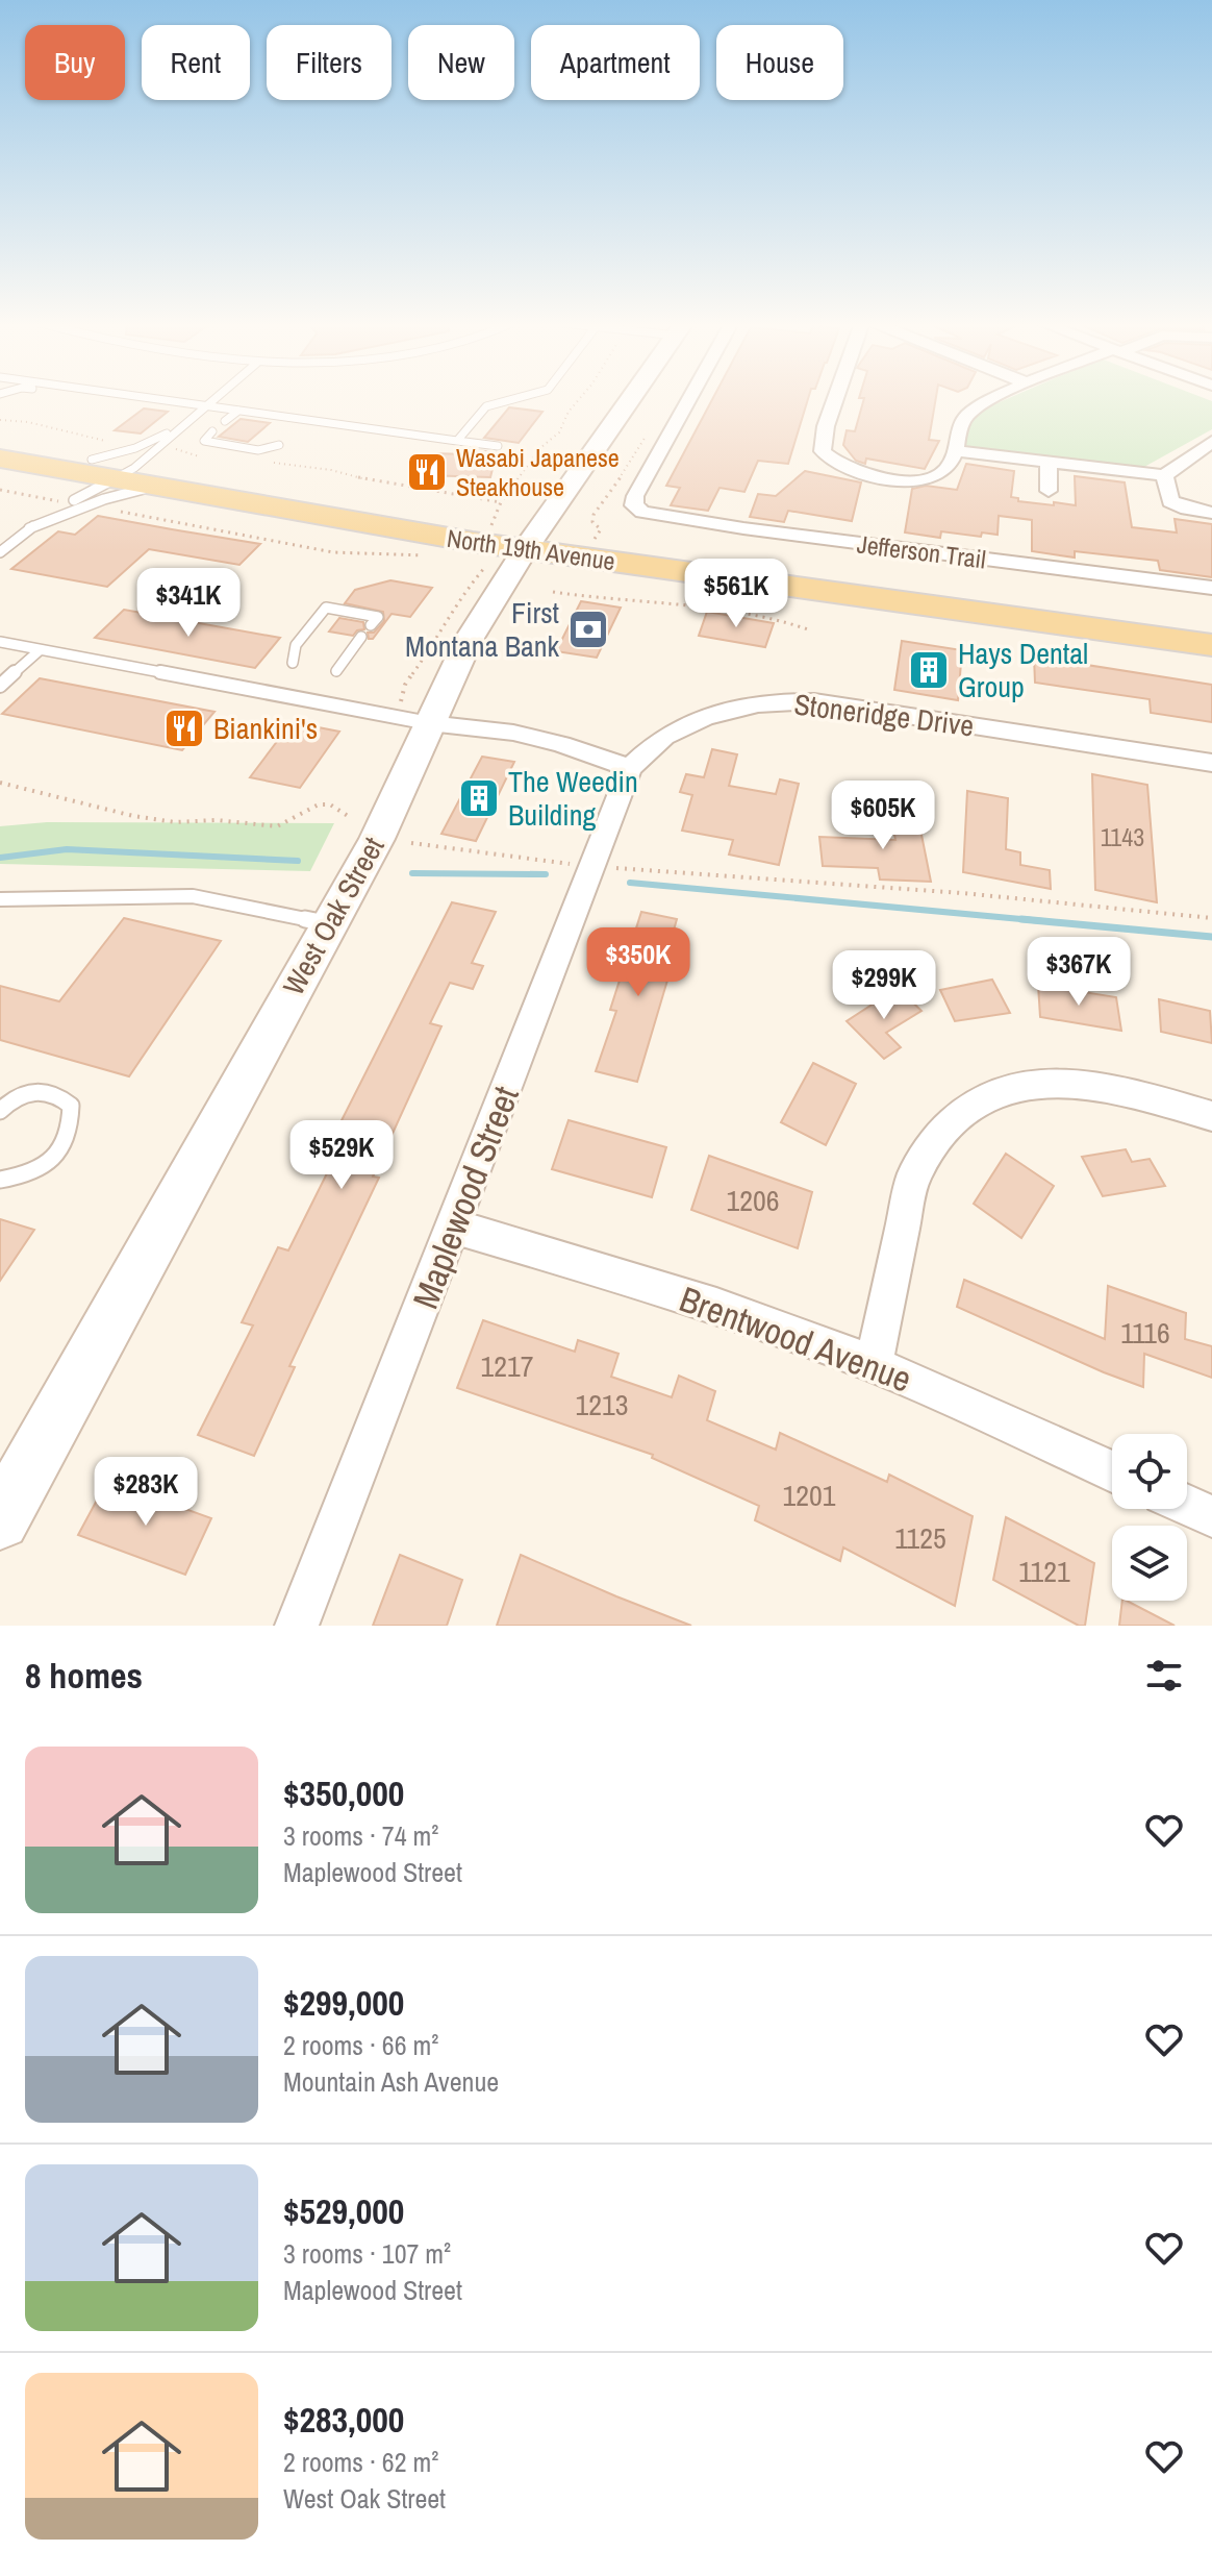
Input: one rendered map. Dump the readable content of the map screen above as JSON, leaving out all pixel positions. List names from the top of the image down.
{
  "streets": {
    "main road": ["North 19th Avenue", "West Oak Street"],
    "street": [
      "Jefferson Trail",
      "Stoneridge Drive",
      "Maplewood Street",
      "Brentwood Avenue"
    ]
  },
  "crossings": [
    ["North 19th Avenue", "West Oak Street"],
    ["Stoneridge Drive", "Maplewood Street"],
    ["Maplewood Street", "Brentwood Avenue"]
  ],
  "places": {
    "restaurant": ["Wasabi Japanese Steakhouse", "Biankini's"],
    "bank": ["First Montana Bank"],
    "building": ["Hays Dental Group", "The Weedin Building"]
  },
  "house_numbers": [
    "1143",
    "1206",
    "1116",
    "1217",
    "1213",
    "1201",
    "1125",
    "1121"
  ],
  "page": {
    "chip": [
      "Buy",
      "Rent",
      "Filters",
      "New",
      "Apartment",
      "House"
    ],
    "price": [
      "$561K",
      "$341K",
      "$605K",
      "$350K",
      "$367K",
      "$299K",
      "$529K",
      "$283K"
    ],
    "heading": "8 homes",
    "list": [
      {
        "name": "$350,000",
        "note": "3 rooms · 74 m² · Maplewood Street"
      },
      {
        "name": "$299,000",
        "note": "2 rooms · 66 m² · Mountain Ash Avenue"
      },
      {
        "name": "$529,000",
        "note": "3 rooms · 107 m² · Maplewood Street"
      },
      {
        "name": "$283,000",
        "note": "2 rooms · 62 m² · West Oak Street"
      }
    ]
  }
}
